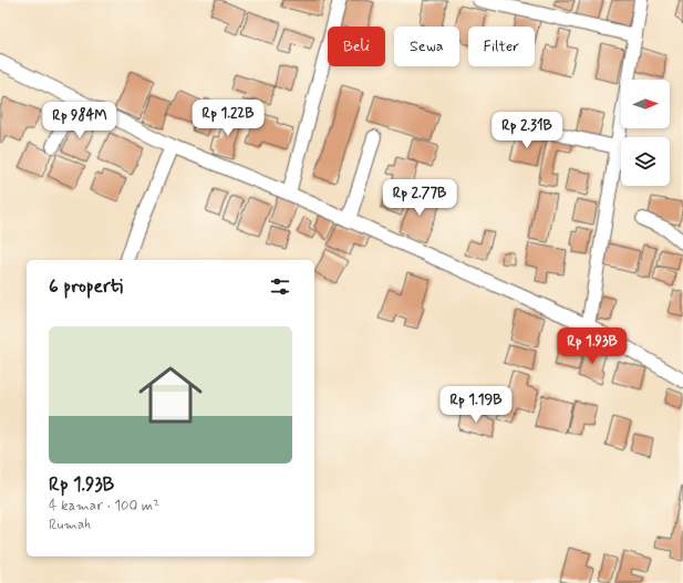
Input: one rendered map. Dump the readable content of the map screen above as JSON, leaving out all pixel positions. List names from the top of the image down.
{
  "north": "right",
  "page": {
    "chip": ["Beli", "Sewa", "Filter"],
    "price": [
      "Rp 1.22B",
      "Rp 984M",
      "Rp 2.31B",
      "Rp 2.77B",
      "Rp 1.93B",
      "Rp 1.19B"
    ],
    "heading": "6 properti",
    "list": [
      {
        "name": "Rp 1.93B",
        "note": "4 kamar · 100 m² · Rumah"
      }
    ]
  }
}
